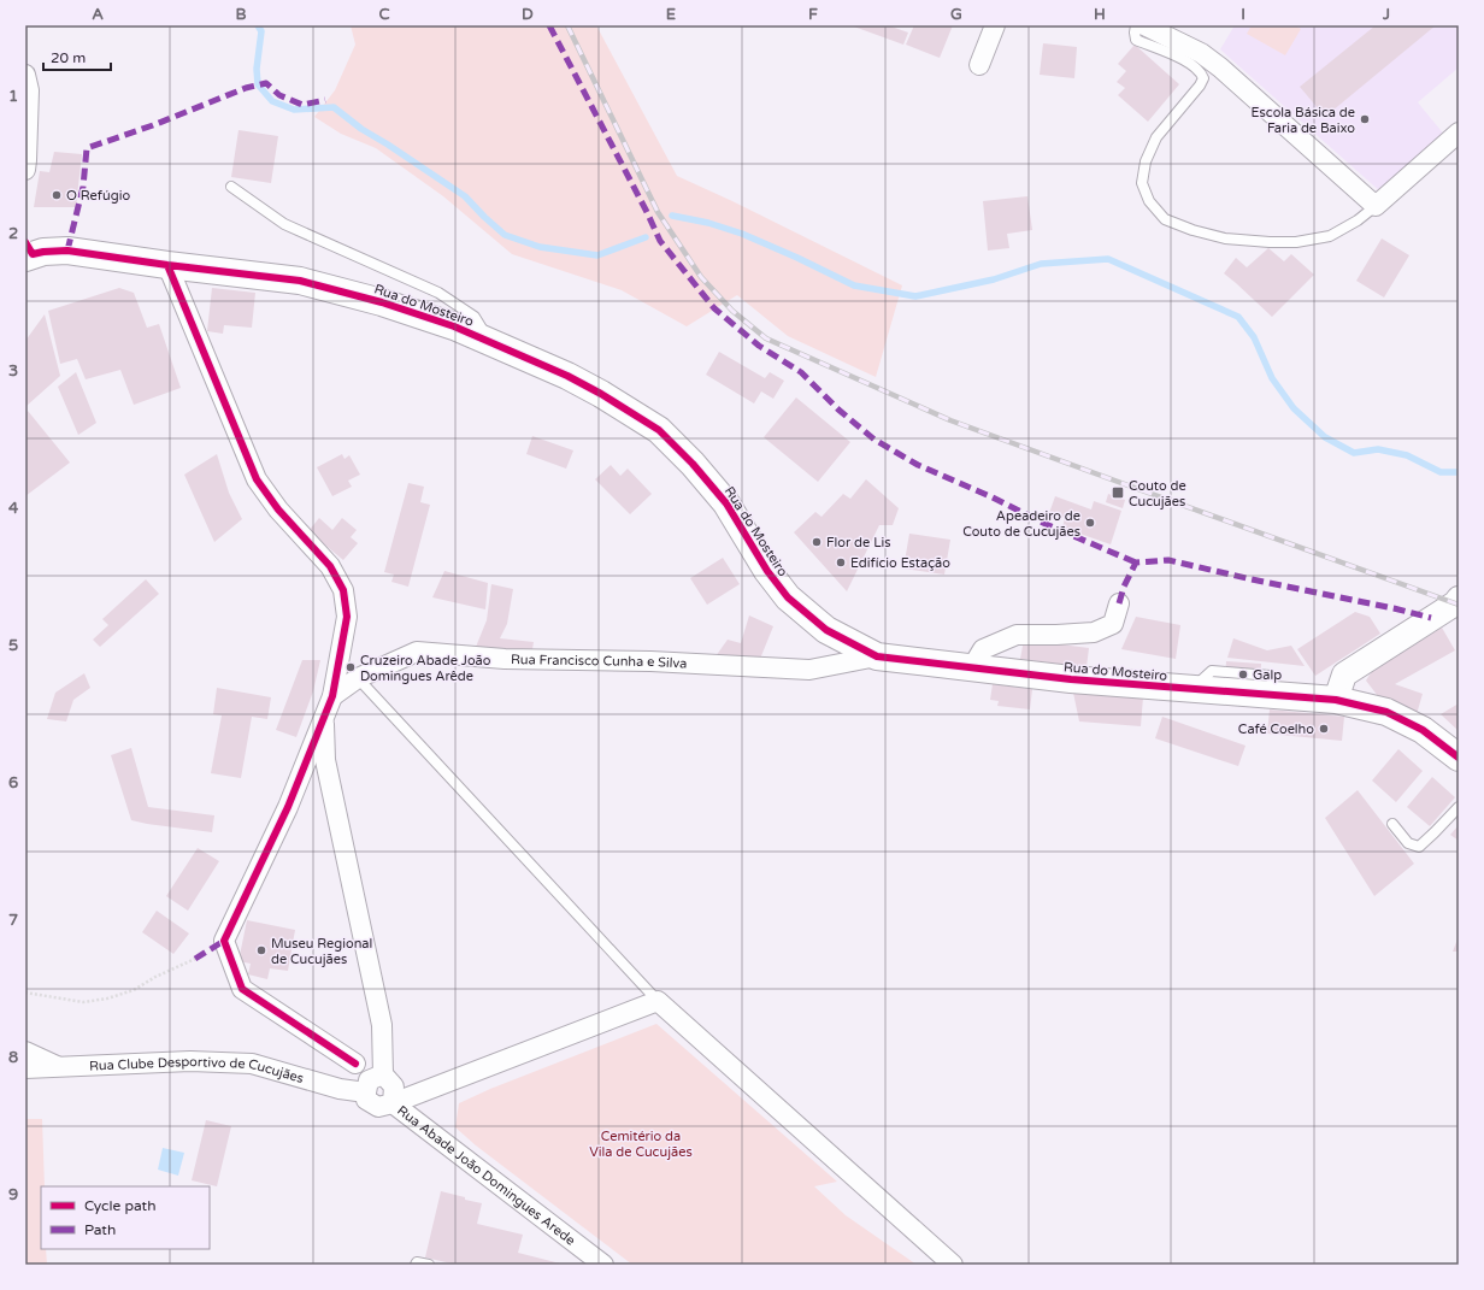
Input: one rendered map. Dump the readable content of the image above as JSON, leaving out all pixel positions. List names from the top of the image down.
{
  "streets": {
    "main road": ["Rua do Mosteiro"],
    "street": ["Rua Francisco Cunha e Silva", "Rua Clube Desportivo de Cucujães", "Rua Abade João Domingues Arede"]
  },
  "crossings": [
    ["Rua do Mosteiro", "Rua Francisco Cunha e Silva"],
    ["Rua Clube Desportivo de Cucujães", "Rua Abade João Domingues Arede"]
  ],
  "parks": ["Cemitério da Vila de Cucujães"],
  "places": {
    "other": [
      "Escola Básica de Faria de Baixo",
      "O Refúgio",
      "Apeadeiro de Couto de Cucujães",
      "Flor de Lis",
      "Edifício Estação",
      "Cruzeiro Abade João Domingues Arêde",
      "Galp",
      "Café Coelho",
      "Museu Regional de Cucujães"
    ],
    "transit": ["Couto de Cucujães"]
  },
  "legend": ["Cycle path", "Path"],
  "scale_bar": "20 m",
  "grid": {
    "columns": [
      "A",
      "B",
      "C",
      "D",
      "E",
      "F",
      "G",
      "H",
      "I",
      "J"
    ],
    "rows": [
      "1",
      "2",
      "3",
      "4",
      "5",
      "6",
      "7",
      "8",
      "9"
    ]
  }
}
